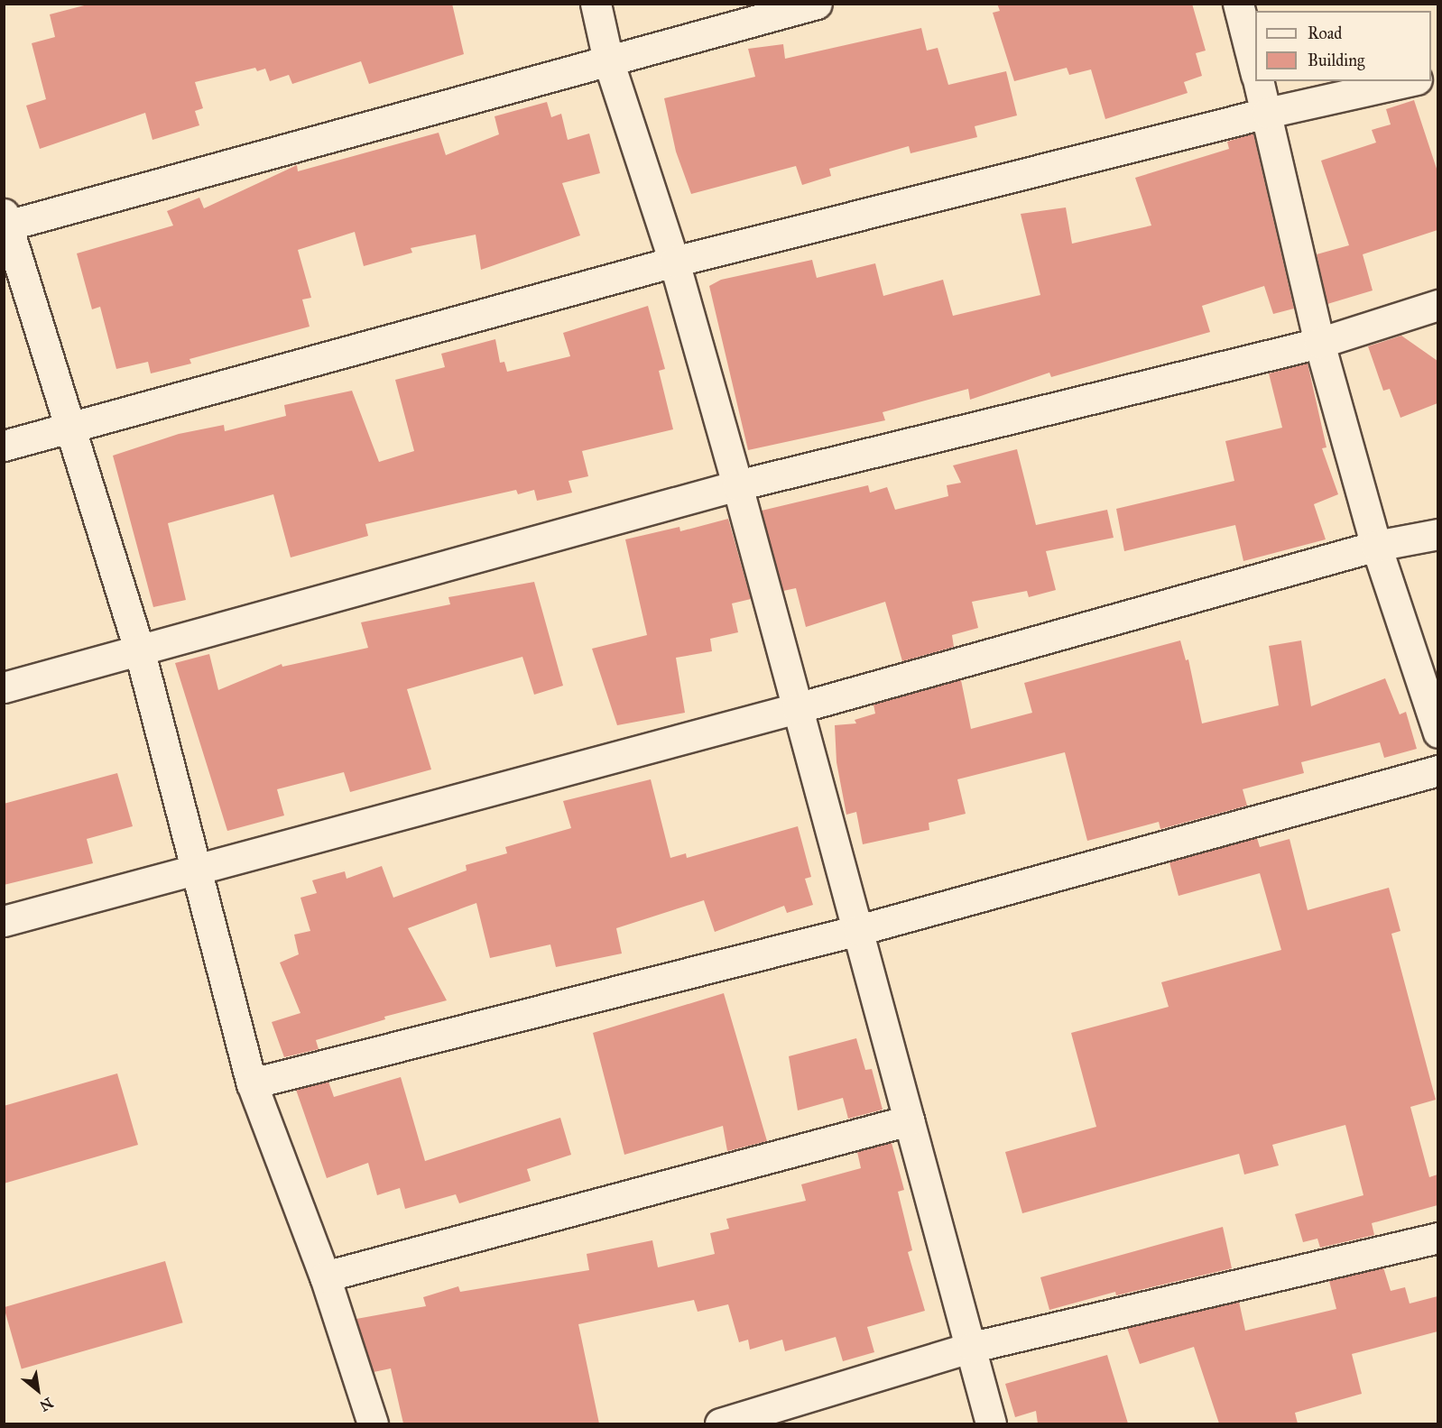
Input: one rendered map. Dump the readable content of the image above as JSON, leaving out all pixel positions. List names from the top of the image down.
{
  "legend": ["Road", "Building"],
  "north": "bottom right"
}
